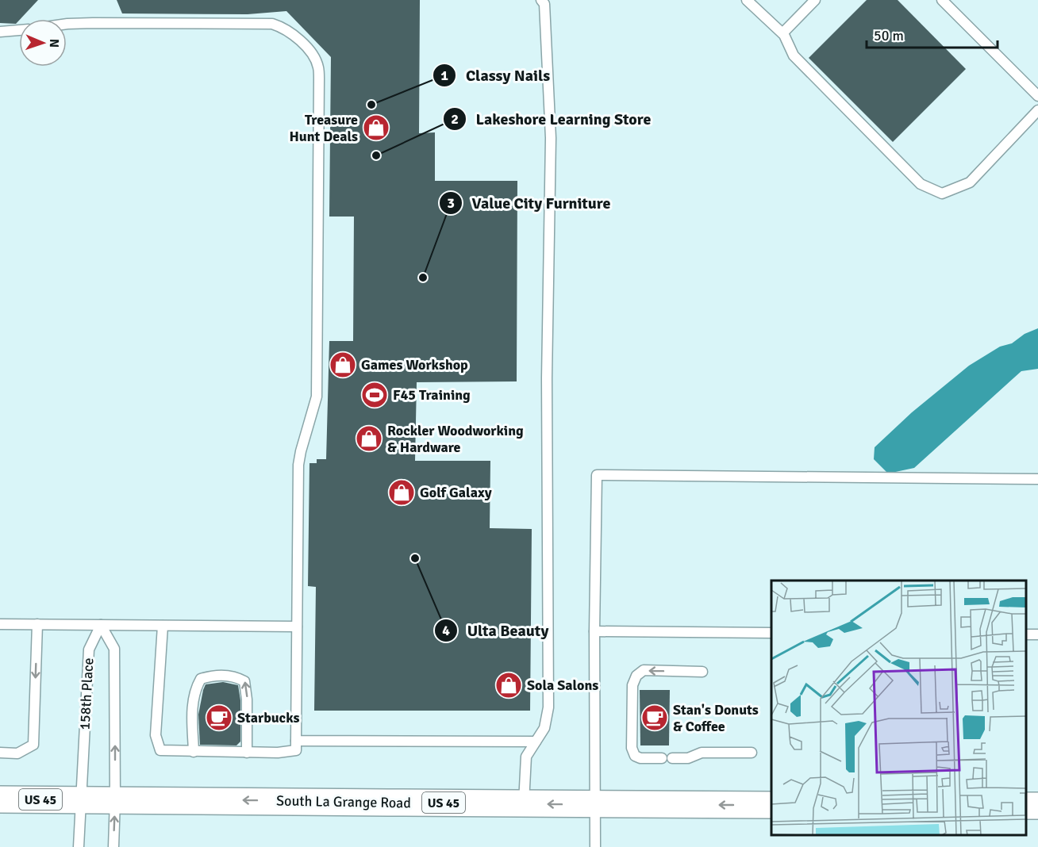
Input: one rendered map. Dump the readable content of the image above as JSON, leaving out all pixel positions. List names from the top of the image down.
{
  "streets": {
    "highway": ["US 45", "South La Grange Road"],
    "lane": ["158th Place"]
  },
  "crossings": [
    ["158th Place", "South La Grange Road"]
  ],
  "one_way": ["South La Grange Road"],
  "places": {
    "other": [
      "Classy Nails",
      "Lakeshore Learning Store",
      "Value City Furniture",
      "Ulta Beauty"
    ],
    "shop": [
      "Treasure Hunt Deals",
      "Games Workshop",
      "Rockler Woodworking & Hardware",
      "Golf Galaxy",
      "Sola Salons"
    ],
    "sports": ["F45 Training"],
    "cafe": ["Starbucks", "Stan's Donuts & Coffee"]
  },
  "scale_bar": "50 m",
  "north": "right"
}
